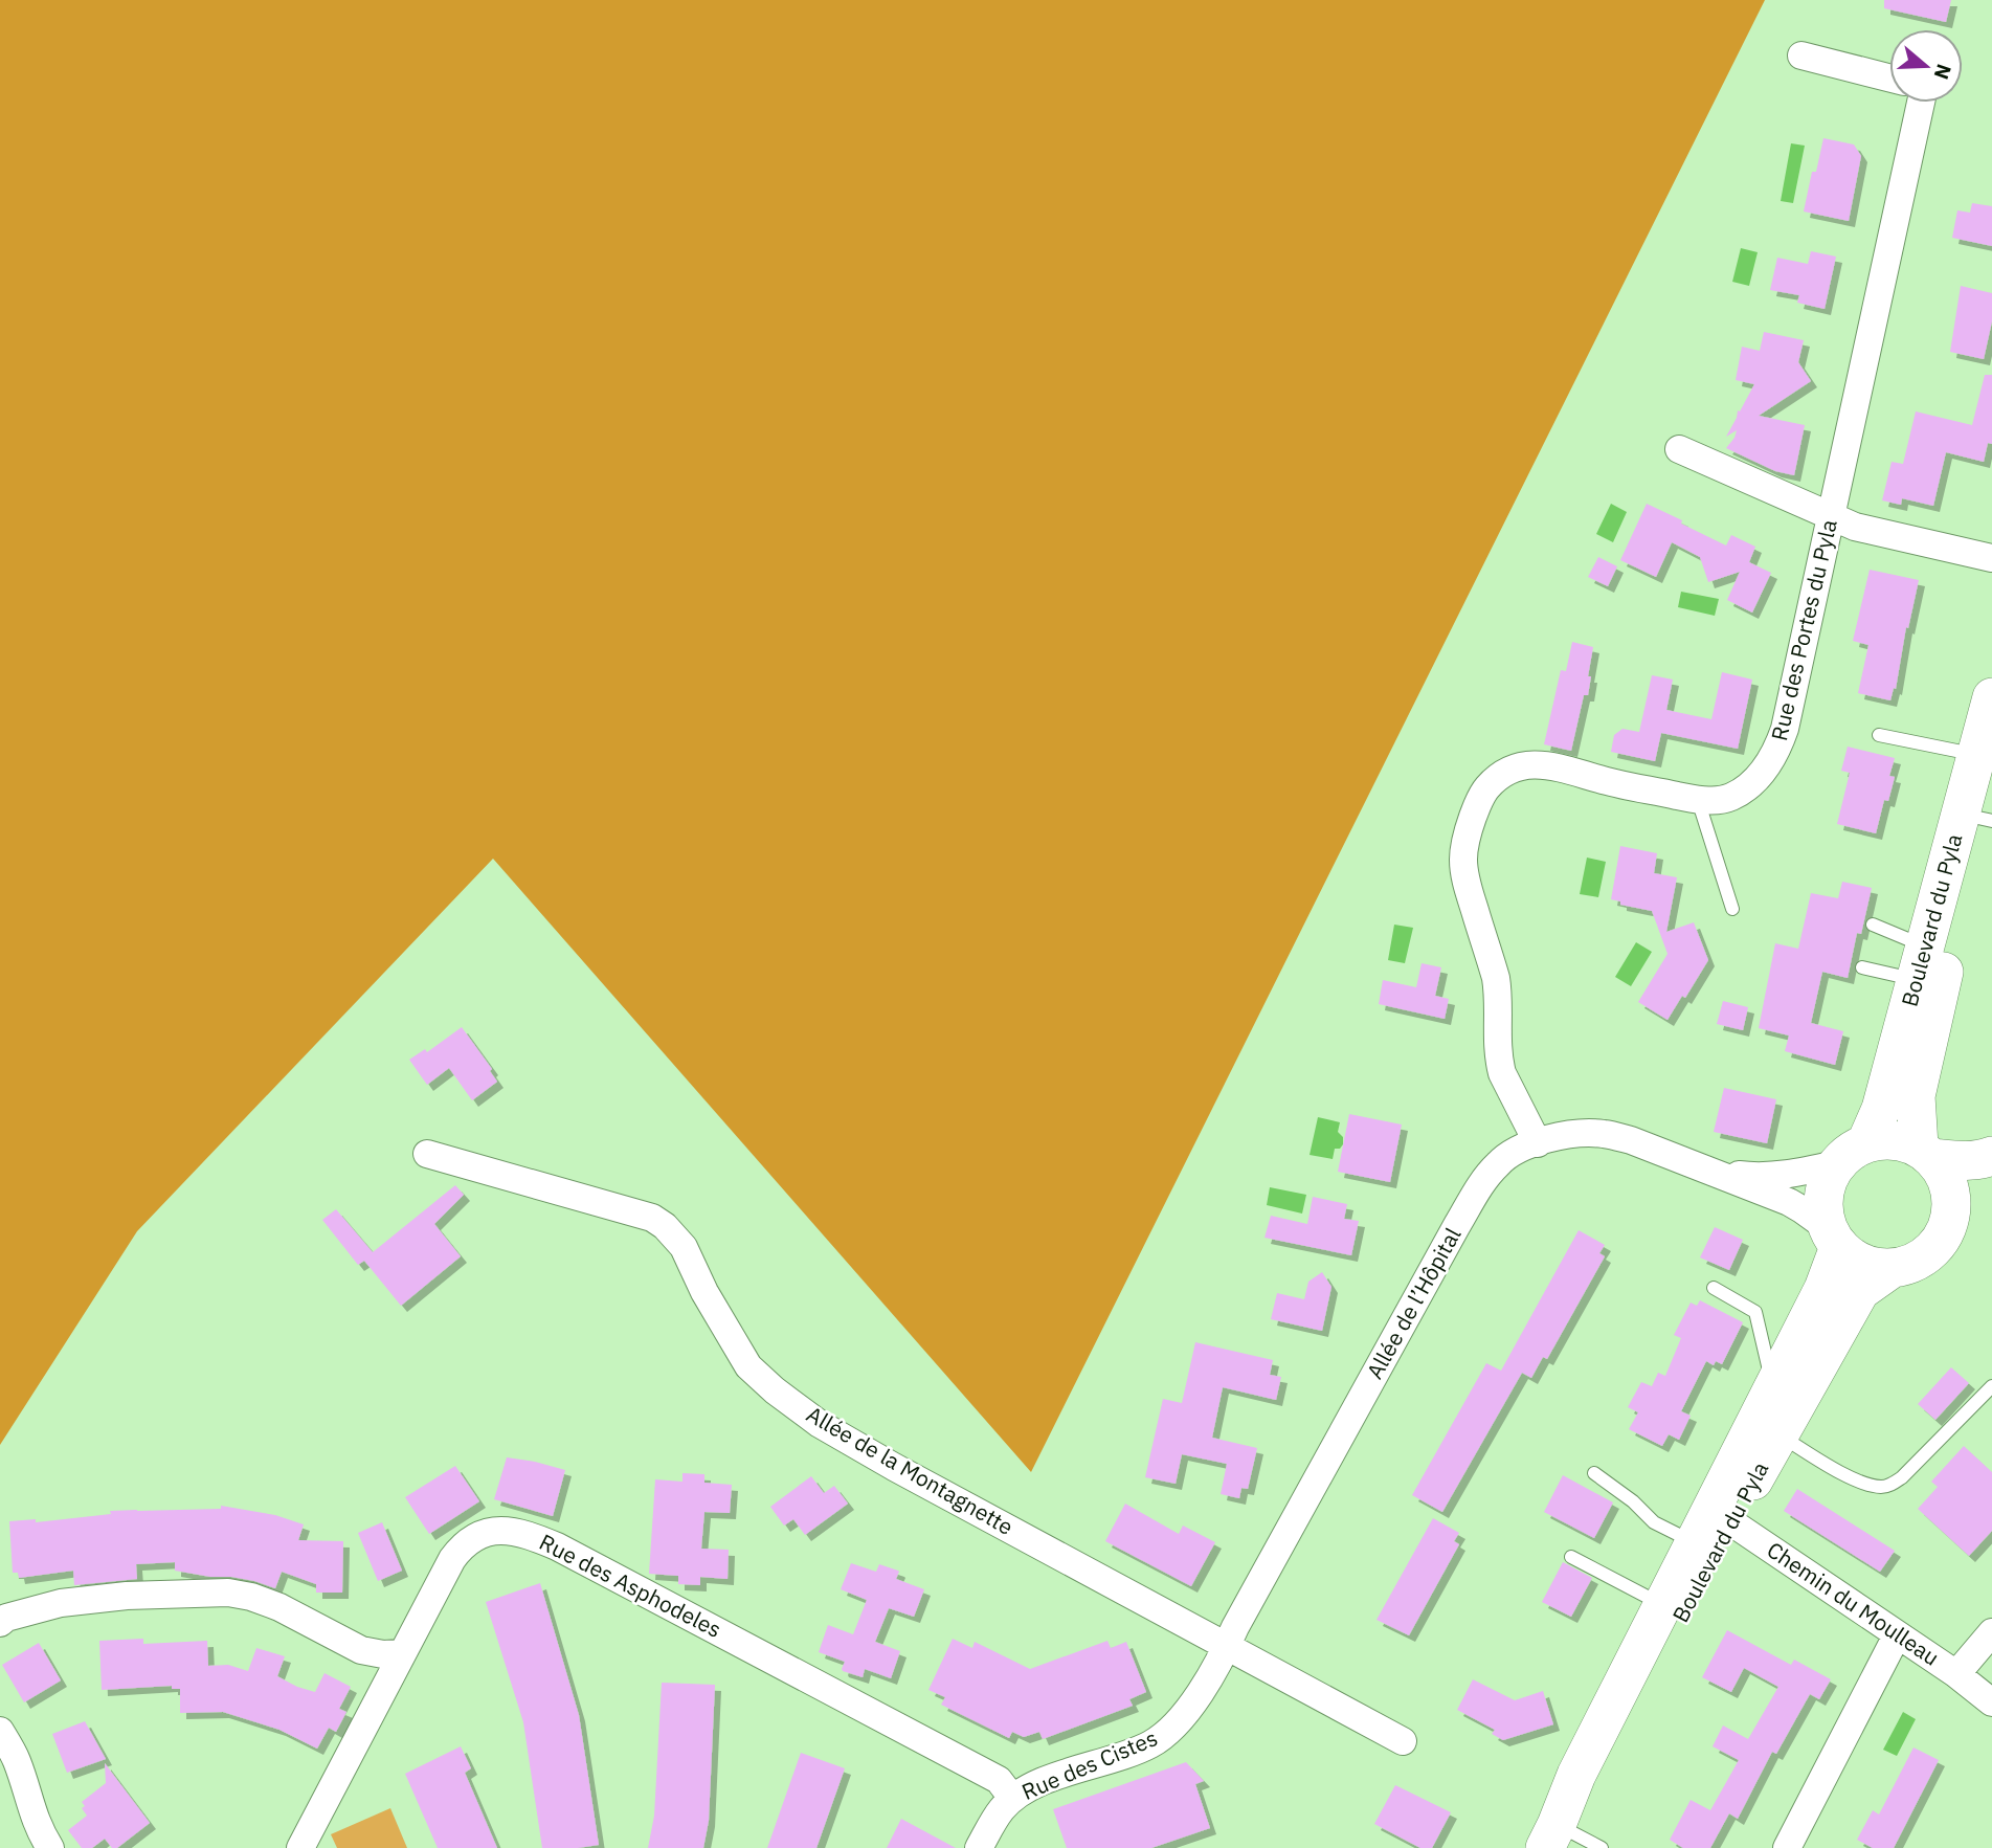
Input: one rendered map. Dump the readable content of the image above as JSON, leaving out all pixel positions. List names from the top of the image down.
{
  "streets": {
    "main road": ["Boulevard du Pyla"],
    "street": [
      "Rue des Portes du Pyla",
      "Allée de l’Hôpital",
      "Allée de la Montagnette",
      "Rue des Asphodeles",
      "Chemin du Moulleau",
      "Rue des Cistes"
    ]
  },
  "crossings": [
    ["Rue des Portes du Pyla", "Allée de l’Hôpital"],
    ["Boulevard du Pyla", "Allée de l’Hôpital"],
    ["Boulevard du Pyla", "Chemin du Moulleau"],
    ["Allée de l’Hôpital", "Allée de la Montagnette"],
    ["Allée de l’Hôpital", "Rue des Cistes"],
    ["Allée de la Montagnette", "Rue des Cistes"],
    ["Rue des Asphodeles", "Rue des Cistes"]
  ],
  "north": "right"
}
